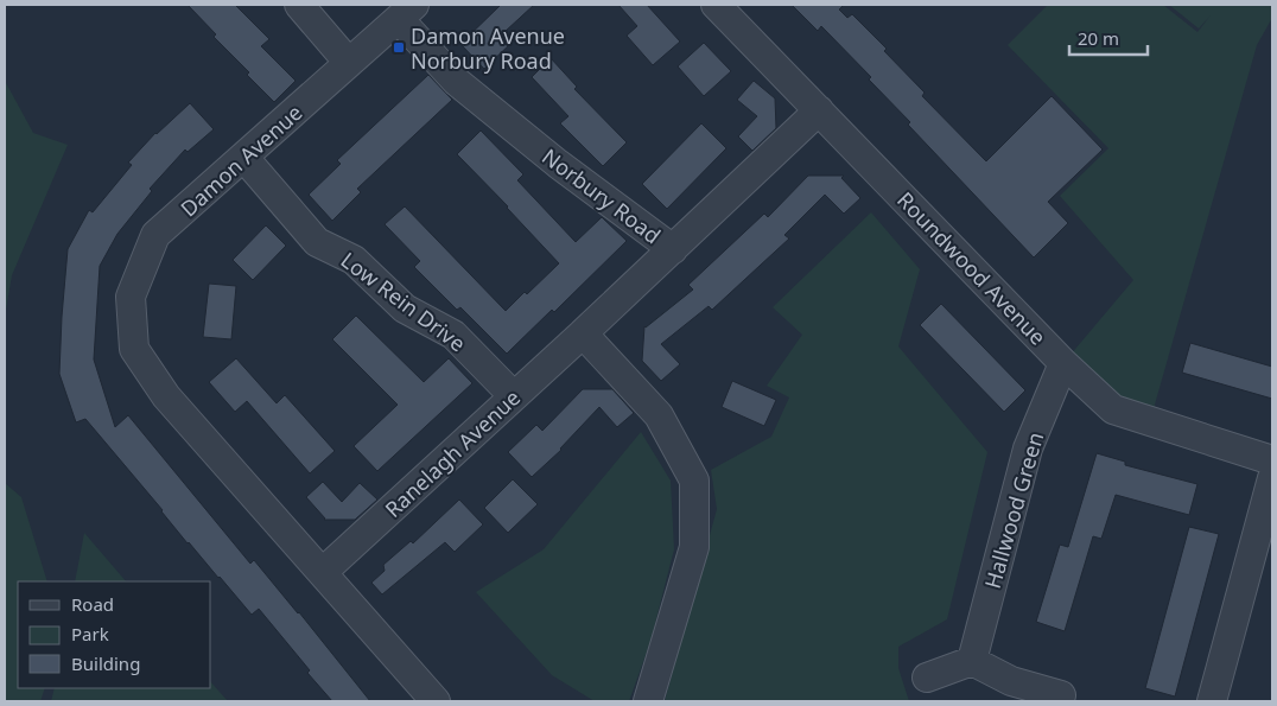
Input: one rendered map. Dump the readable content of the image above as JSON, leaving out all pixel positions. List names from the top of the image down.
{
  "streets": {
    "street": [
      "Damon Avenue",
      "Norbury Road",
      "Roundwood Avenue",
      "Low Rein Drive",
      "Ranelagh Avenue",
      "Hallwood Green"
    ]
  },
  "crossings": [
    ["Damon Avenue", "Norbury Road"],
    ["Damon Avenue", "Low Rein Drive"],
    ["Damon Avenue", "Ranelagh Avenue"],
    ["Norbury Road", "Ranelagh Avenue"],
    ["Roundwood Avenue", "Hallwood Green"],
    ["Low Rein Drive", "Ranelagh Avenue"]
  ],
  "places": {
    "transit": ["Damon Avenue Norbury Road"]
  },
  "legend": ["Road", "Park", "Building"],
  "scale_bar": "20 m"
}
